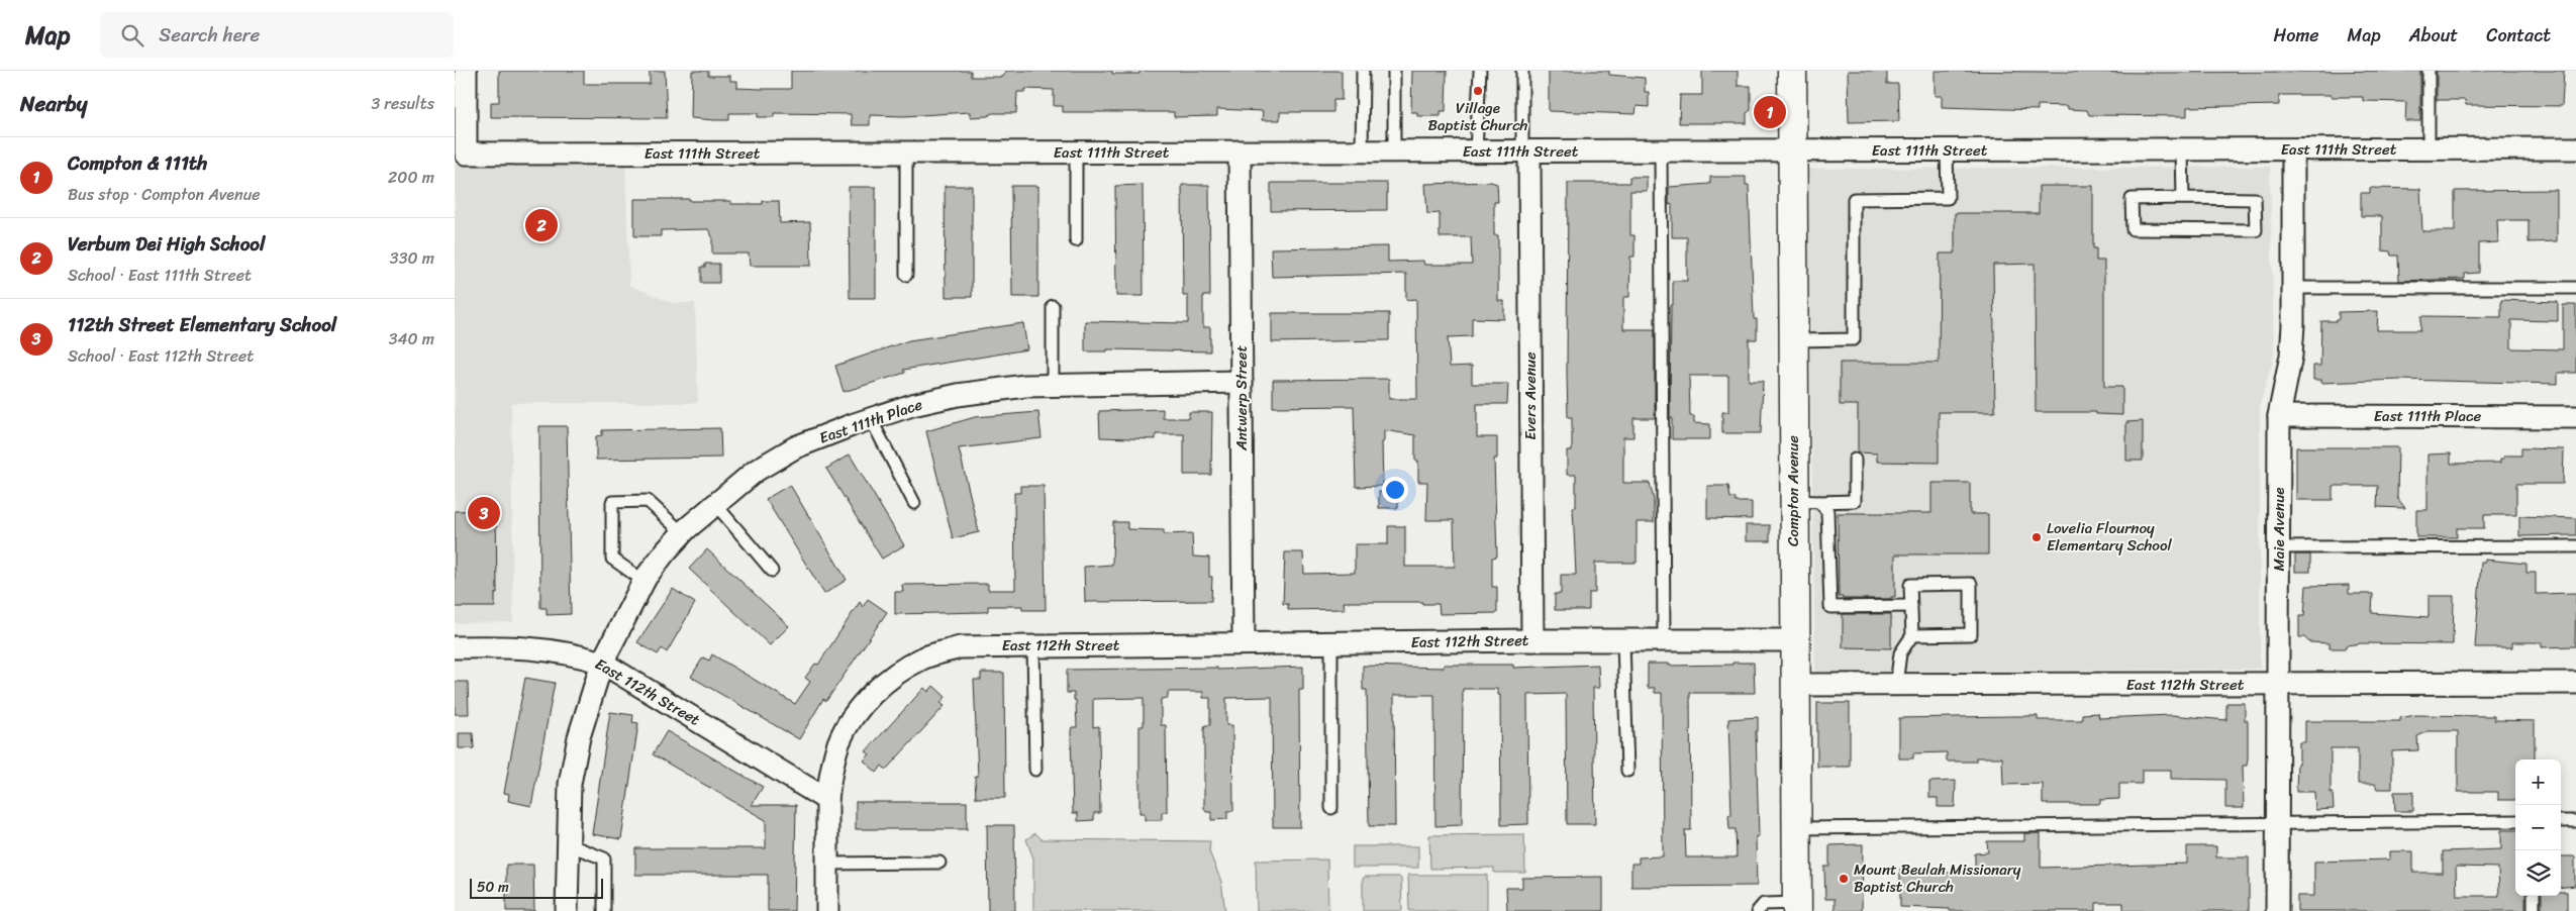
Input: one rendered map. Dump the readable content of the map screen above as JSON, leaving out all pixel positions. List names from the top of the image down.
{
  "streets": {
    "main road": ["Compton Avenue"],
    "street": [
      "East 111th Street",
      "Evers Avenue",
      "Antwerp Street",
      "East 111th Place",
      "Maie Avenue",
      "East 112th Street"
    ]
  },
  "crossings": [
    ["East 111th Street", "Evers Avenue"],
    ["East 111th Street", "Antwerp Street"],
    ["East 111th Street", "Compton Avenue"],
    ["East 111th Street", "Maie Avenue"],
    ["Evers Avenue", "East 112th Street"],
    ["Antwerp Street", "East 111th Place"],
    ["Antwerp Street", "East 112th Street"],
    ["East 111th Place", "Maie Avenue"],
    ["East 111th Place", "East 112th Street"],
    ["Compton Avenue", "East 112th Street"],
    ["Maie Avenue", "East 112th Street"]
  ],
  "places": ["Village Baptist Church", "Lovelia Flournoy Elementary School", "Mount Beulah Missionary Baptist Church"],
  "scale_bar": "50 m",
  "page": {
    "header": "Map",
    "search": "Search here",
    "nav": [
      "Home",
      "Map",
      "About",
      "Contact"
    ],
    "heading": ["Nearby", "3 results"],
    "pins": ["1", "2", "3"],
    "list": [
      {
        "mark": "1",
        "name": "Compton & 111th",
        "note": "Bus stop · Compton Avenue",
        "value": "200 m"
      },
      {
        "mark": "2",
        "name": "Verbum Dei High School",
        "note": "School · East 111th Street",
        "value": "330 m"
      },
      {
        "mark": "3",
        "name": "112th Street Elementary School",
        "note": "School · East 112th Street",
        "value": "340 m"
      }
    ],
    "map_buttons": ["+", "−"],
    "scale": "50 m"
  }
}
